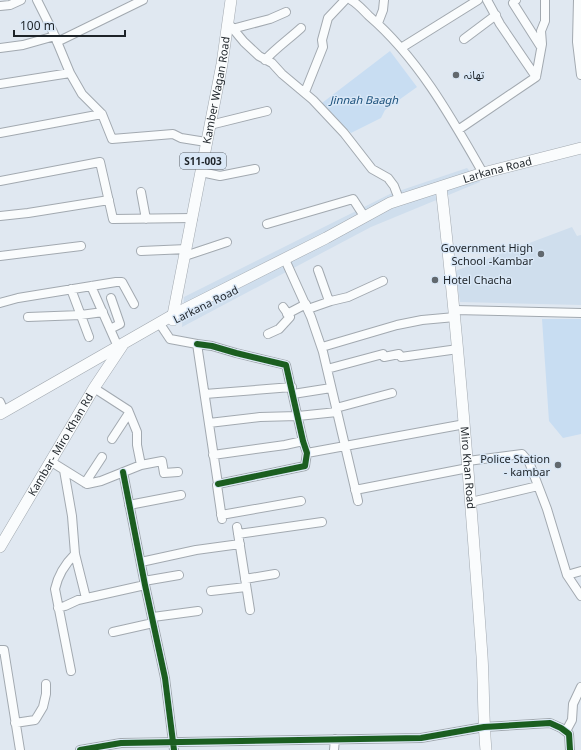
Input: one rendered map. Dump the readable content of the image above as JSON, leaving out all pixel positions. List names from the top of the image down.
{
  "streets": {
    "main road": [
      "Kamber Wagan Road",
      "S11-003",
      "Larkana Road",
      "Kambar- Miro Khan Rd",
      "Miro Khan Road"
    ]
  },
  "crossings": [
    ["Kamber Wagan Road", "Larkana Road"],
    ["Larkana Road", "Kambar- Miro Khan Rd"],
    ["Larkana Road", "Miro Khan Road"]
  ],
  "parks": ["Jinnah Baagh"],
  "places": [
    "تھانہ",
    "Government High School -Kambar",
    "Hotel Chacha",
    "Police Station - kambar"
  ],
  "scale_bar": "100 m"
}
